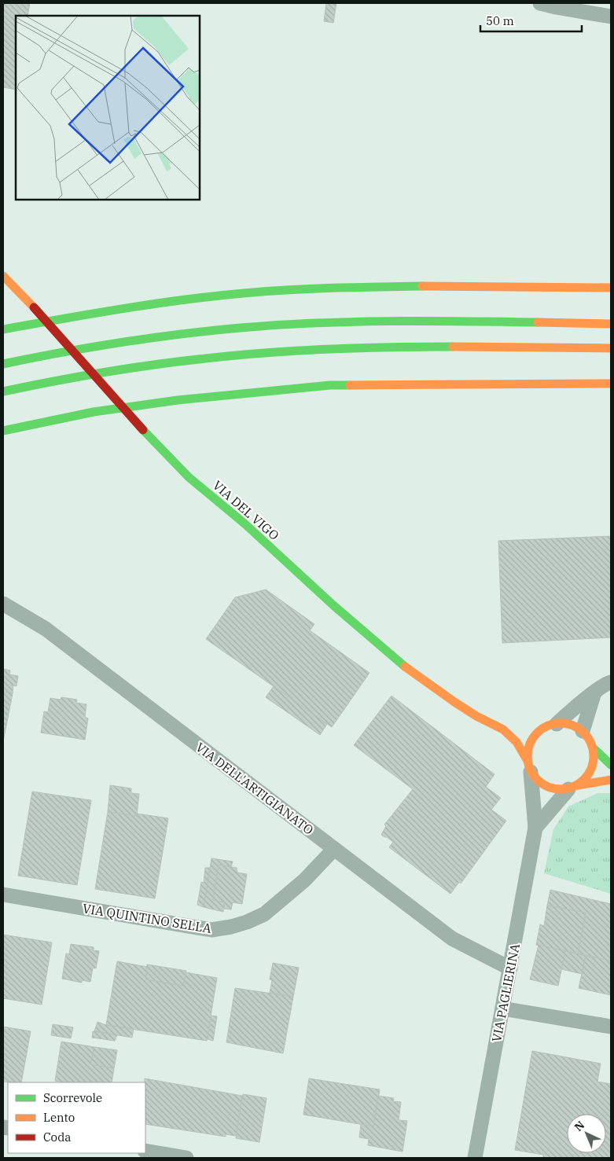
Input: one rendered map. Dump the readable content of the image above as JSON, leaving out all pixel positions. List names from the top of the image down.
{
  "streets": {
    "main road": ["VIA DEL VIGO"],
    "street": ["VIA DELL'ARTIGIANATO", "VIA QUINTINO SELLA", "VIA PAGLIERINA"]
  },
  "crossings": [
    ["VIA DEL VIGO", "VIA PAGLIERINA"],
    ["VIA DELL'ARTIGIANATO", "VIA QUINTINO SELLA"],
    ["VIA DELL'ARTIGIANATO", "VIA PAGLIERINA"]
  ],
  "legend": ["Scorrevole", "Lento", "Coda"],
  "scale_bar": "50 m",
  "north": "top left"
}
